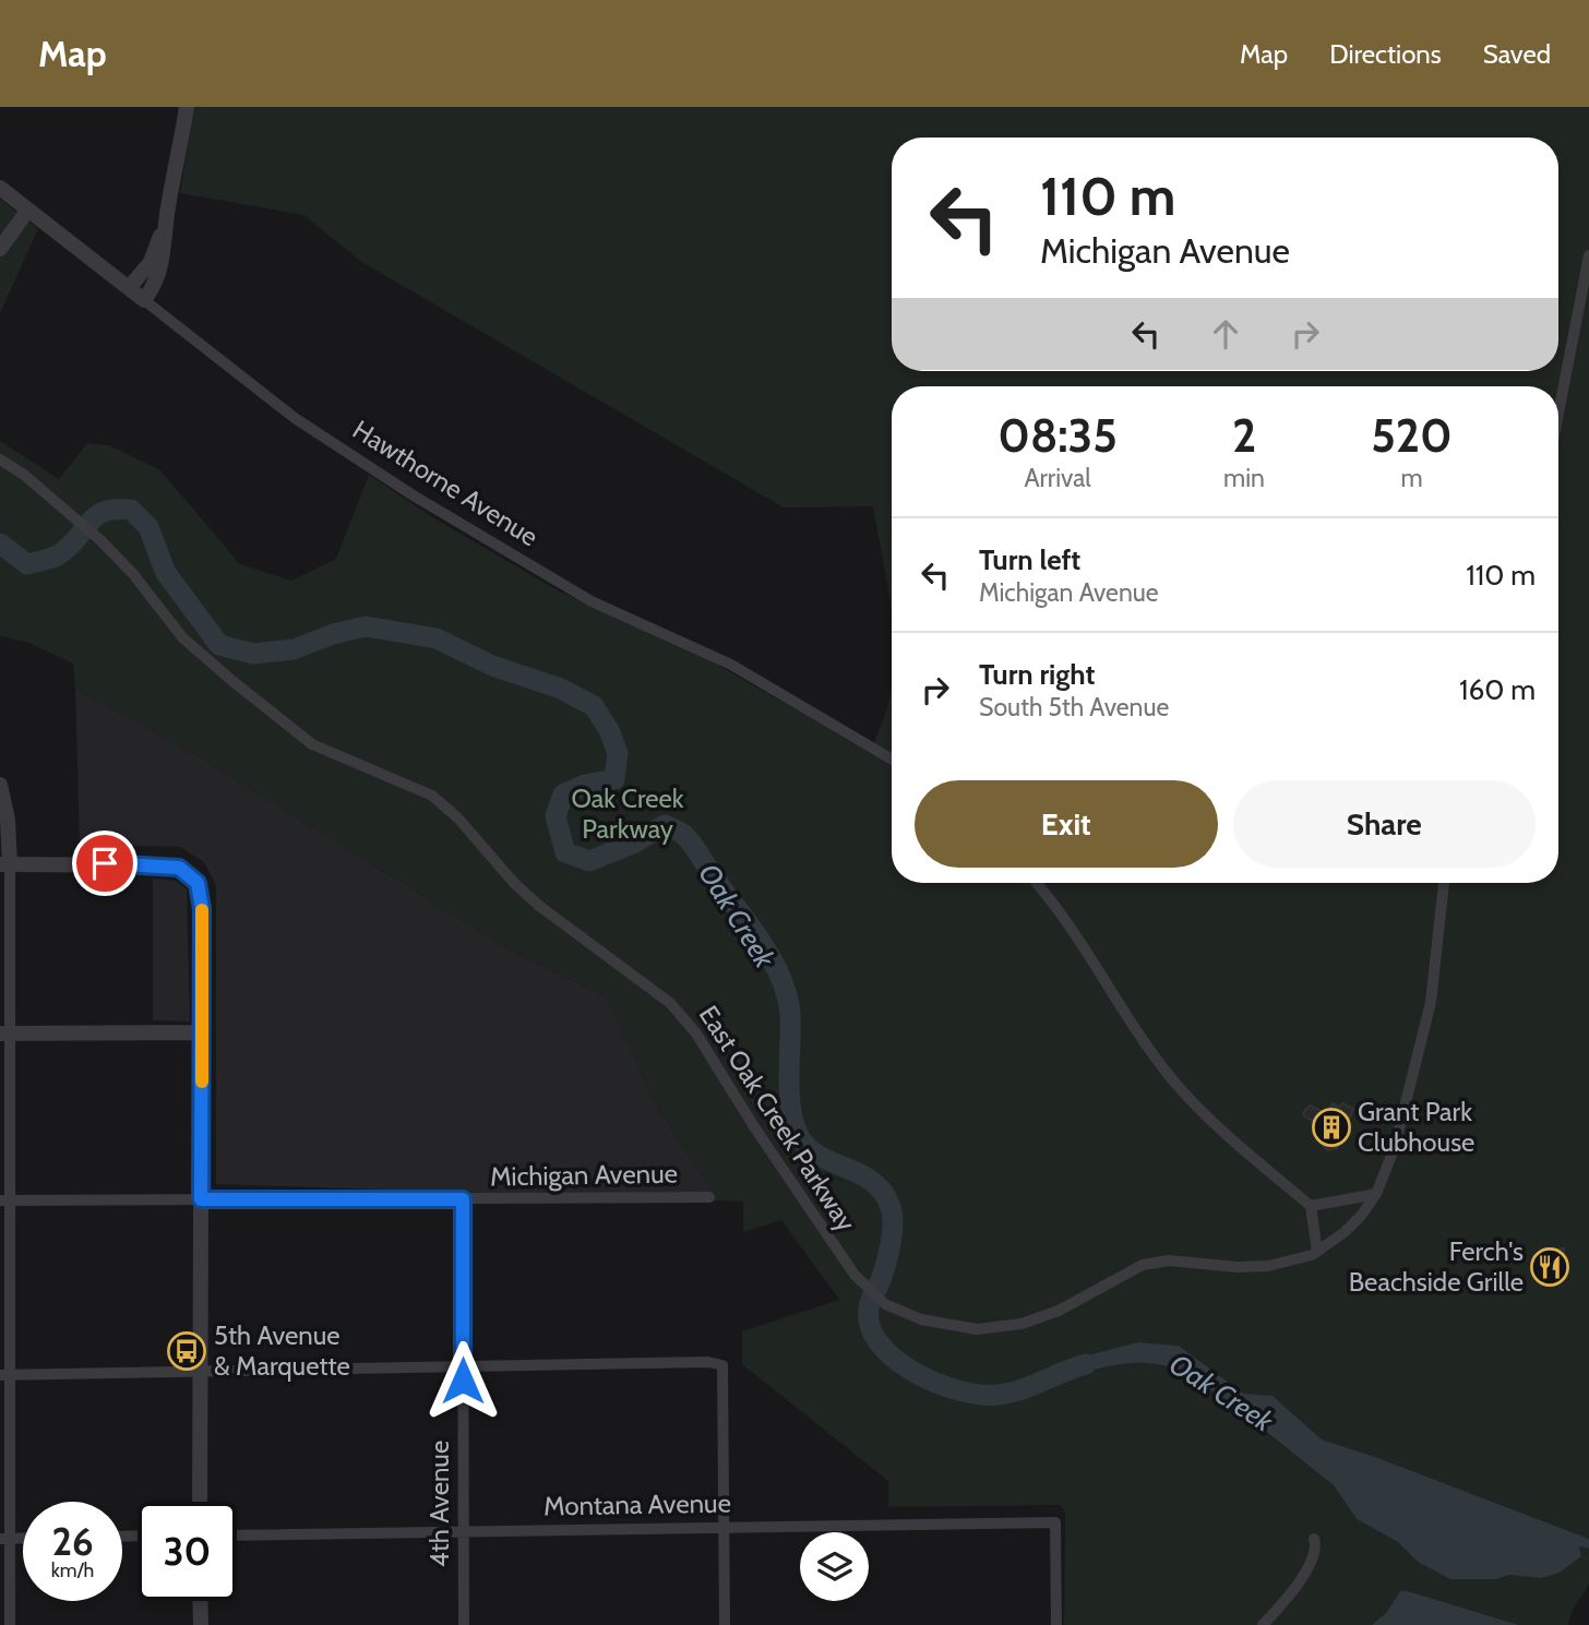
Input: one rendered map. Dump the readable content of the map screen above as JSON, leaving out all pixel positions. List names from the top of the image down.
{
  "streets": {
    "street": [
      "Hawthorne Avenue",
      "East Oak Creek Parkway",
      "Michigan Avenue",
      "4th Avenue",
      "Montana Avenue"
    ]
  },
  "crossings": [
    ["Michigan Avenue", "4th Avenue"],
    ["4th Avenue", "Montana Avenue"]
  ],
  "water": ["Oak Creek"],
  "parks": ["Oak Creek Parkway"],
  "places": {
    "building": ["Grant Park Clubhouse"],
    "restaurant": ["Ferch's Beachside Grille"],
    "bus stop": ["5th Avenue & Marquette"]
  },
  "page": {
    "header": "Map",
    "nav": ["Map", "Directions", "Saved"],
    "turn": ["110 m", "Michigan Avenue"],
    "eta": [
      "08:35",
      "Arrival",
      "2",
      "min",
      "520",
      "m"
    ],
    "list": [
      {
        "name": "Turn left",
        "note": "Michigan Avenue",
        "value": "110 m"
      },
      {
        "name": "Turn right",
        "note": "South 5th Avenue",
        "value": "160 m"
      }
    ],
    "buttons": ["Exit", "Share"],
    "speed": "26 km/h",
    "limit": "30"
  }
}
